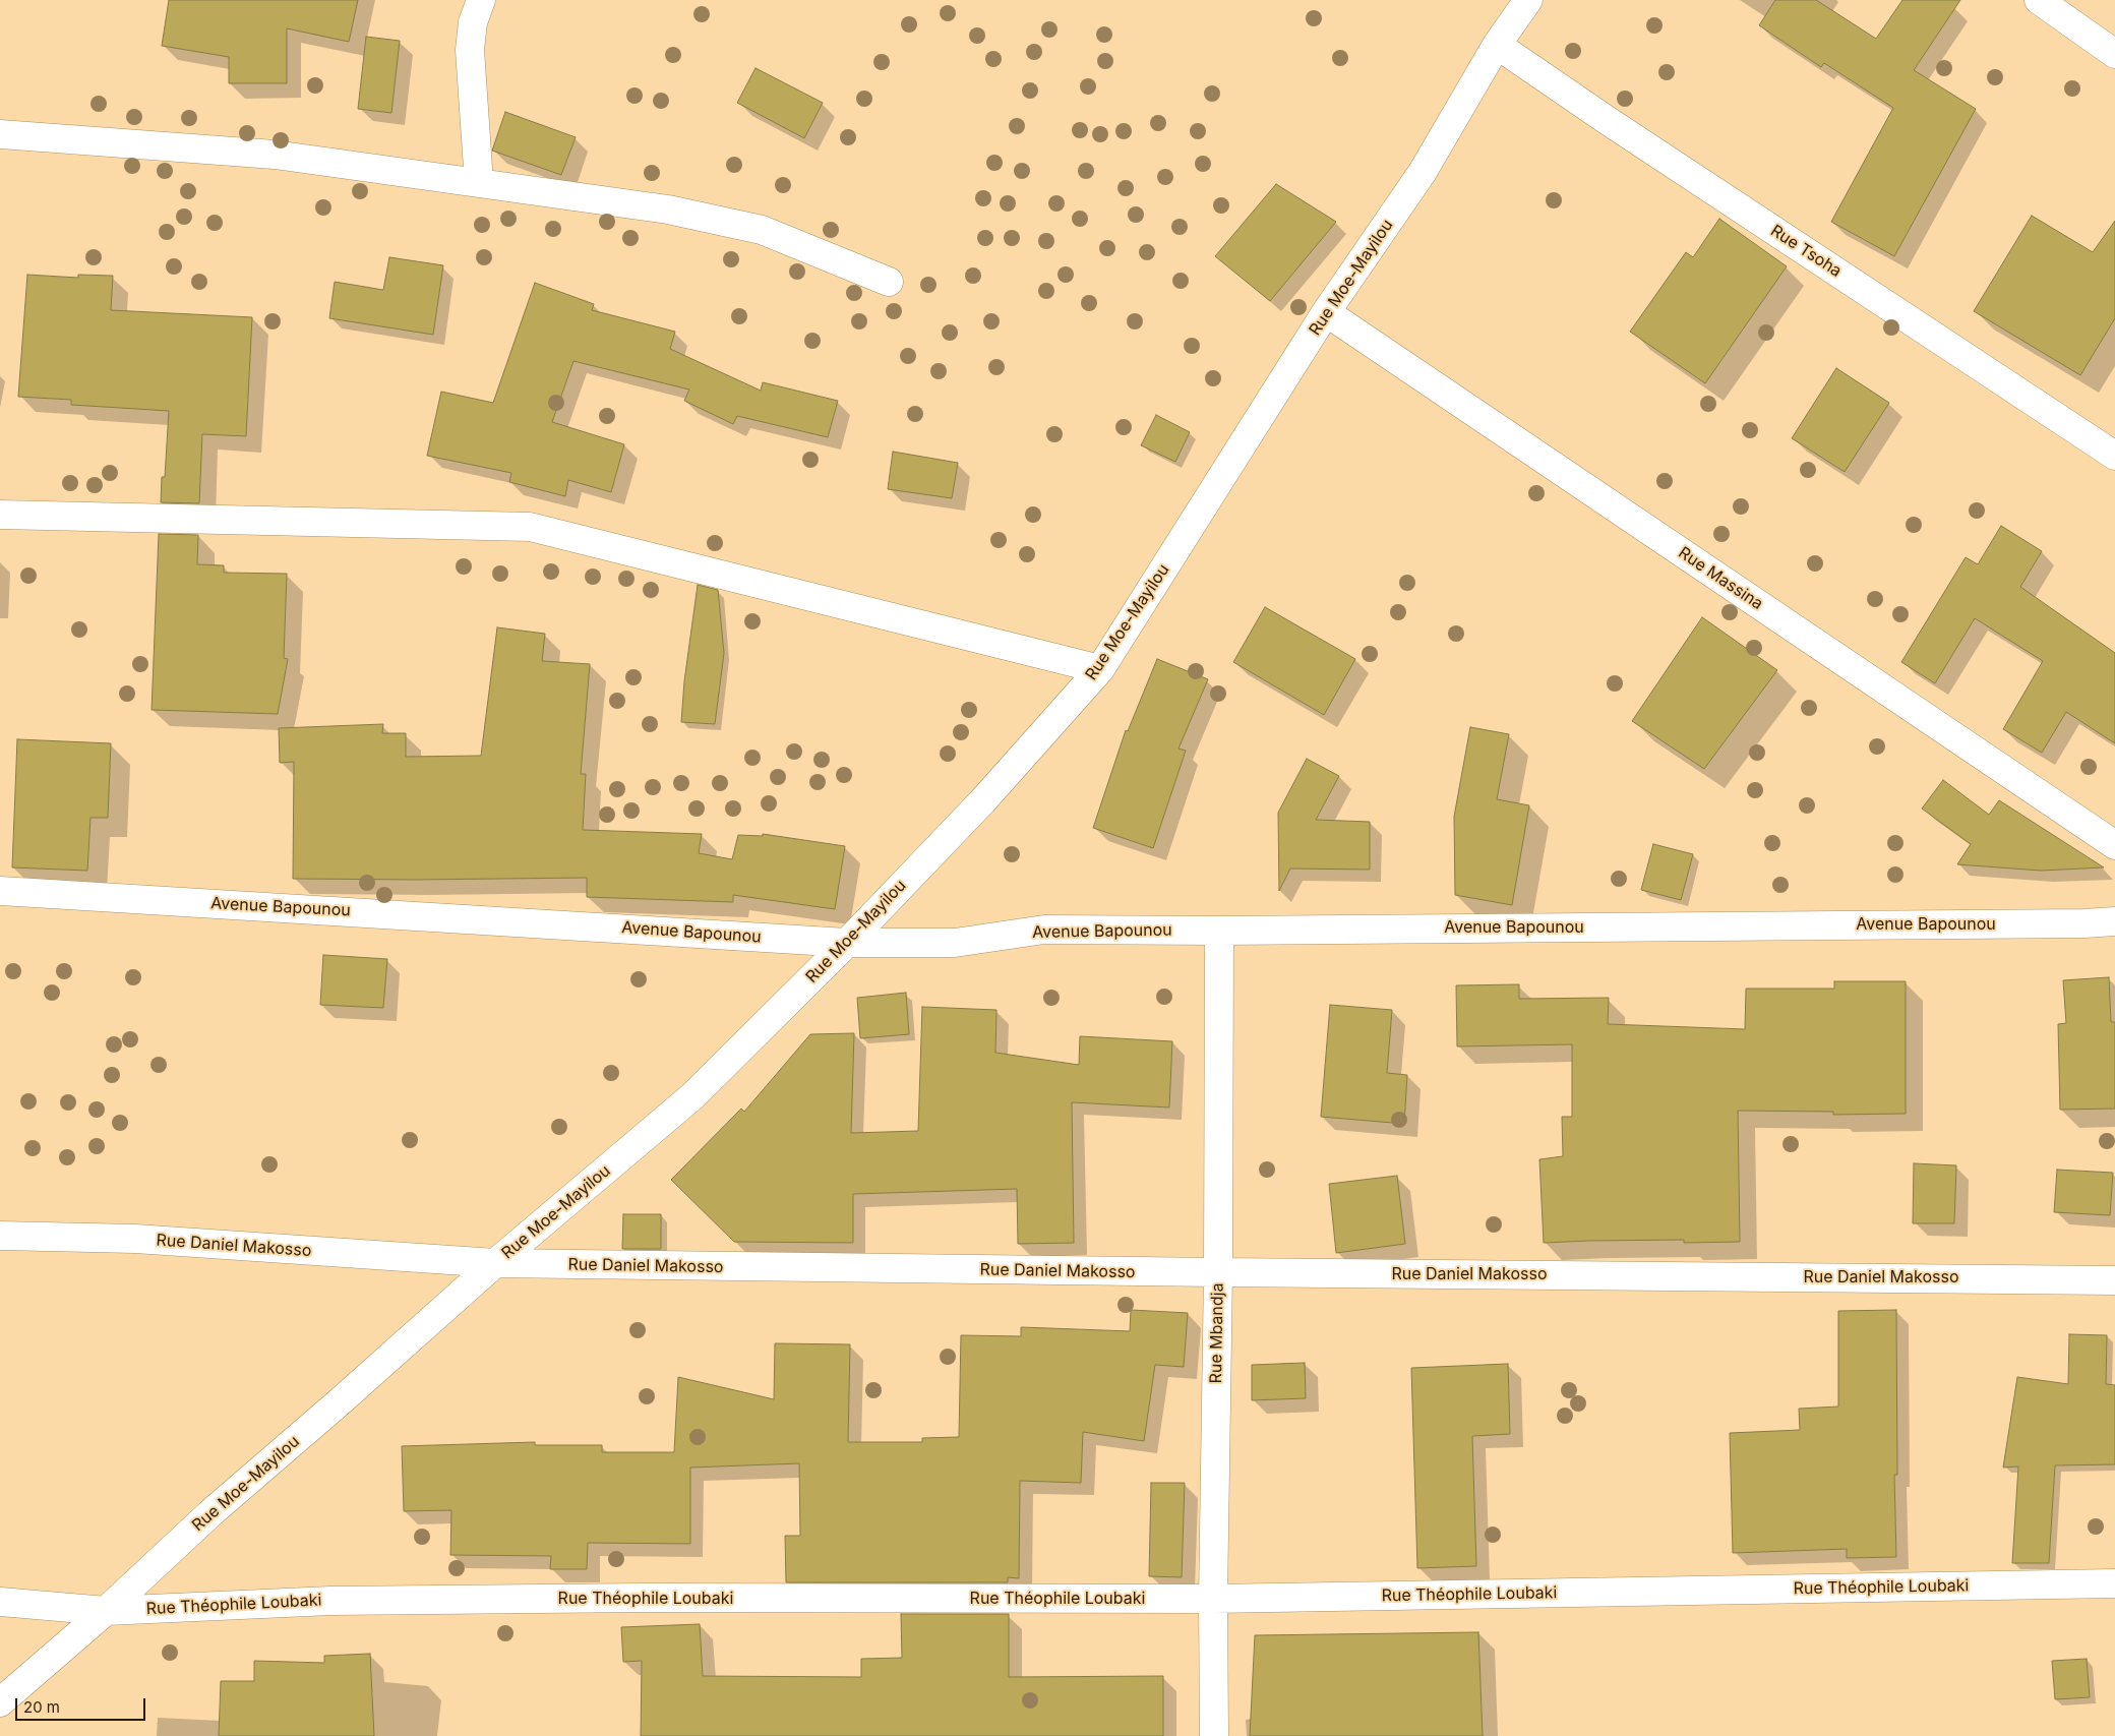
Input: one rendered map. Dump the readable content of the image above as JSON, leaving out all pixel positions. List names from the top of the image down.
{
  "streets": {
    "street": [
      "Rue Tsoha",
      "Rue Moe-Mayilou",
      "Rue Massina",
      "Avenue Bapounou",
      "Rue Daniel Makosso",
      "Rue Mbandja",
      "Rue Théophile Loubaki"
    ]
  },
  "crossings": [
    ["Rue Tsoha", "Rue Moe-Mayilou"],
    ["Rue Moe-Mayilou", "Rue Massina"],
    ["Rue Moe-Mayilou", "Avenue Bapounou"],
    ["Rue Moe-Mayilou", "Rue Daniel Makosso"],
    ["Rue Moe-Mayilou", "Rue Théophile Loubaki"],
    ["Avenue Bapounou", "Rue Mbandja"],
    ["Rue Daniel Makosso", "Rue Mbandja"],
    ["Rue Mbandja", "Rue Théophile Loubaki"]
  ],
  "scale_bar": "20 m"
}
